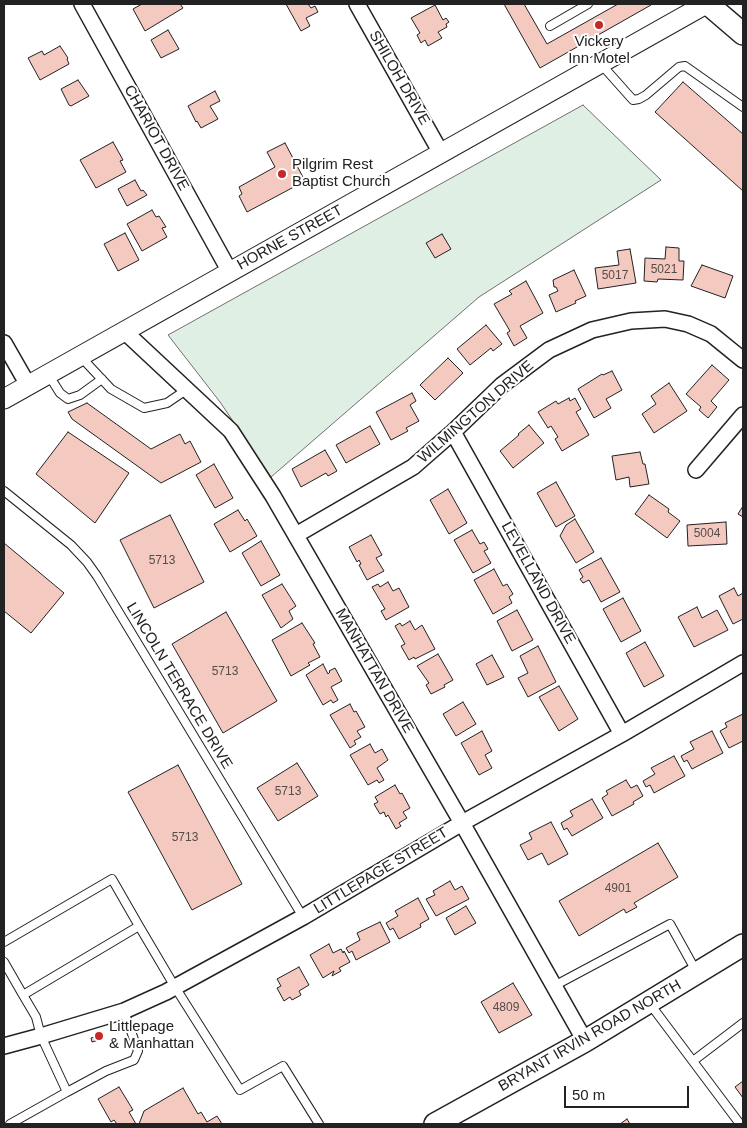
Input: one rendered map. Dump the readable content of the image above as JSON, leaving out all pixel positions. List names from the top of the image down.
{
  "streets": {
    "main road": ["BRYANT IRVIN ROAD NORTH"],
    "street": [
      "SHILOH DRIVE",
      "CHARIOT DRIVE",
      "HORNE STREET",
      "WILMINGTON DRIVE",
      "LEVELLAND DRIVE",
      "MANHATTAN DRIVE",
      "LITTLEPAGE STREET"
    ],
    "lane": ["LINCOLN TERRACE DRIVE"]
  },
  "crossings": [
    ["SHILOH DRIVE", "HORNE STREET"],
    ["CHARIOT DRIVE", "HORNE STREET"],
    ["HORNE STREET", "MANHATTAN DRIVE"],
    ["WILMINGTON DRIVE", "LEVELLAND DRIVE"],
    ["WILMINGTON DRIVE", "MANHATTAN DRIVE"],
    ["LEVELLAND DRIVE", "LITTLEPAGE STREET"],
    ["MANHATTAN DRIVE", "LITTLEPAGE STREET"],
    ["MANHATTAN DRIVE", "BRYANT IRVIN ROAD NORTH"],
    ["LINCOLN TERRACE DRIVE", "LITTLEPAGE STREET"]
  ],
  "places": ["Vickery Inn Motel", "Pilgrim Rest Baptist Church", "Littlepage & Manhattan"],
  "house_numbers": [
    "5021",
    "5017",
    "5004",
    "5713",
    "5713",
    "5713",
    "5713",
    "4901",
    "4809"
  ],
  "scale_bar": "50 m"
}
